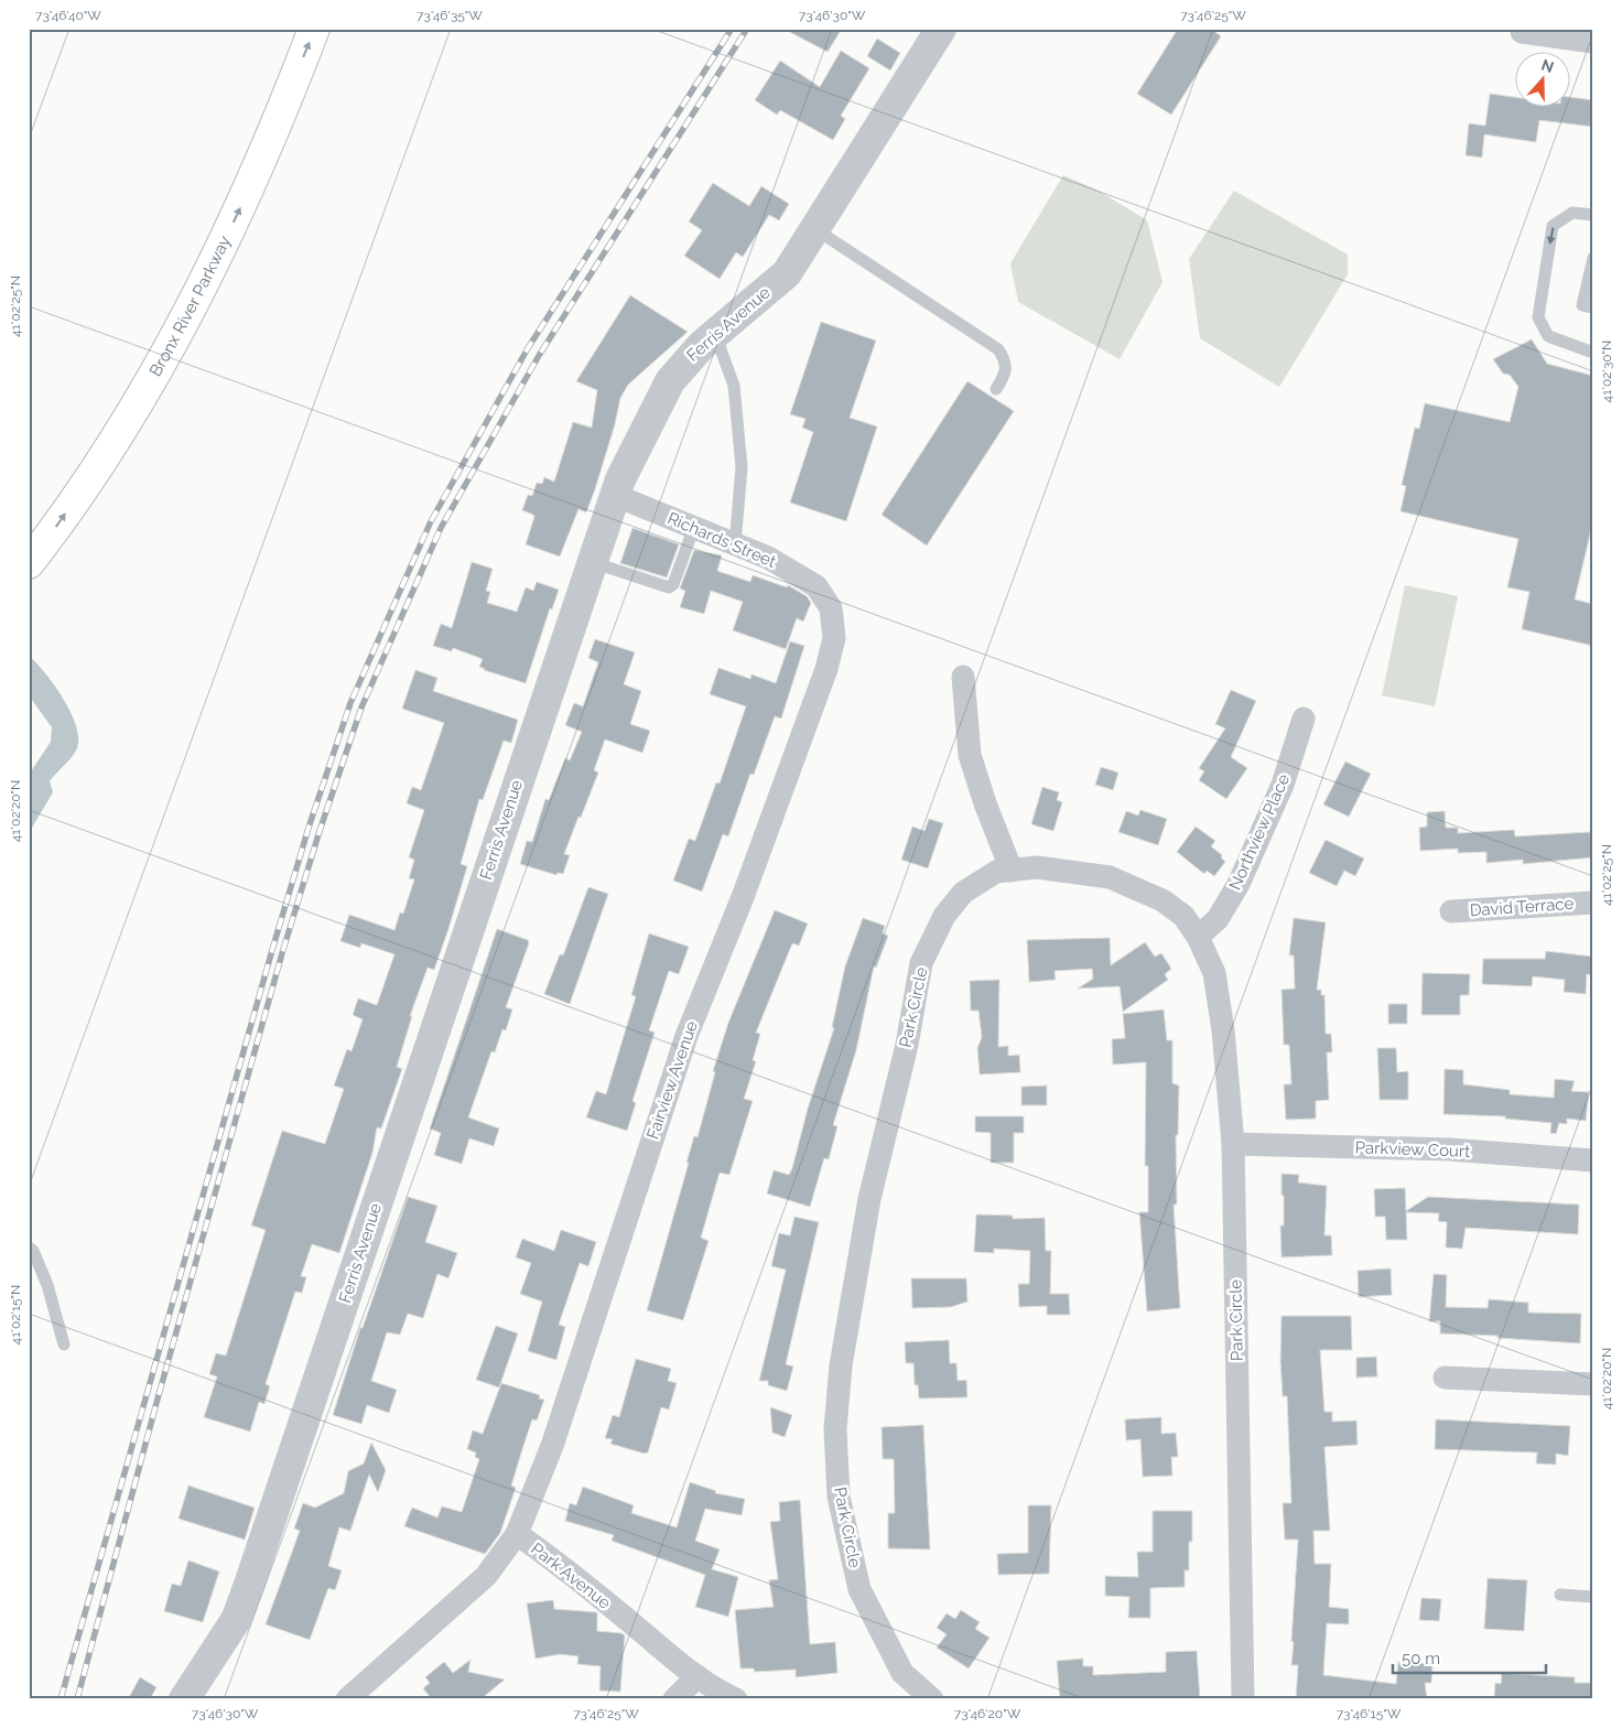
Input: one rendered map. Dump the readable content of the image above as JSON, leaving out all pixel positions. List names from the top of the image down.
{
  "streets": {
    "highway": ["Bronx River Parkway"],
    "street": [
      "Ferris Avenue",
      "Richards Street",
      "Northview Place",
      "David Terrace",
      "Park Circle",
      "Fairview Avenue",
      "Parkview Court",
      "Park Avenue"
    ]
  },
  "crossings": [
    ["Ferris Avenue", "Richards Street"],
    ["Richards Street", "Fairview Avenue"],
    ["Northview Place", "Park Circle"],
    ["Park Circle", "Parkview Court"],
    ["Fairview Avenue", "Park Avenue"]
  ],
  "one_way": ["Bronx River Parkway"],
  "scale_bar": "50 m",
  "north": "top",
  "coordinates": [
    "73°46'40\"W",
    "73°46'35\"W",
    "73°46'30\"W",
    "73°46'25\"W",
    "41°02'25\"N",
    "41°02'30\"N",
    "41°02'20\"N",
    "41°02'15\"N",
    "73°46'20\"W",
    "73°46'15\"W"
  ]
}
